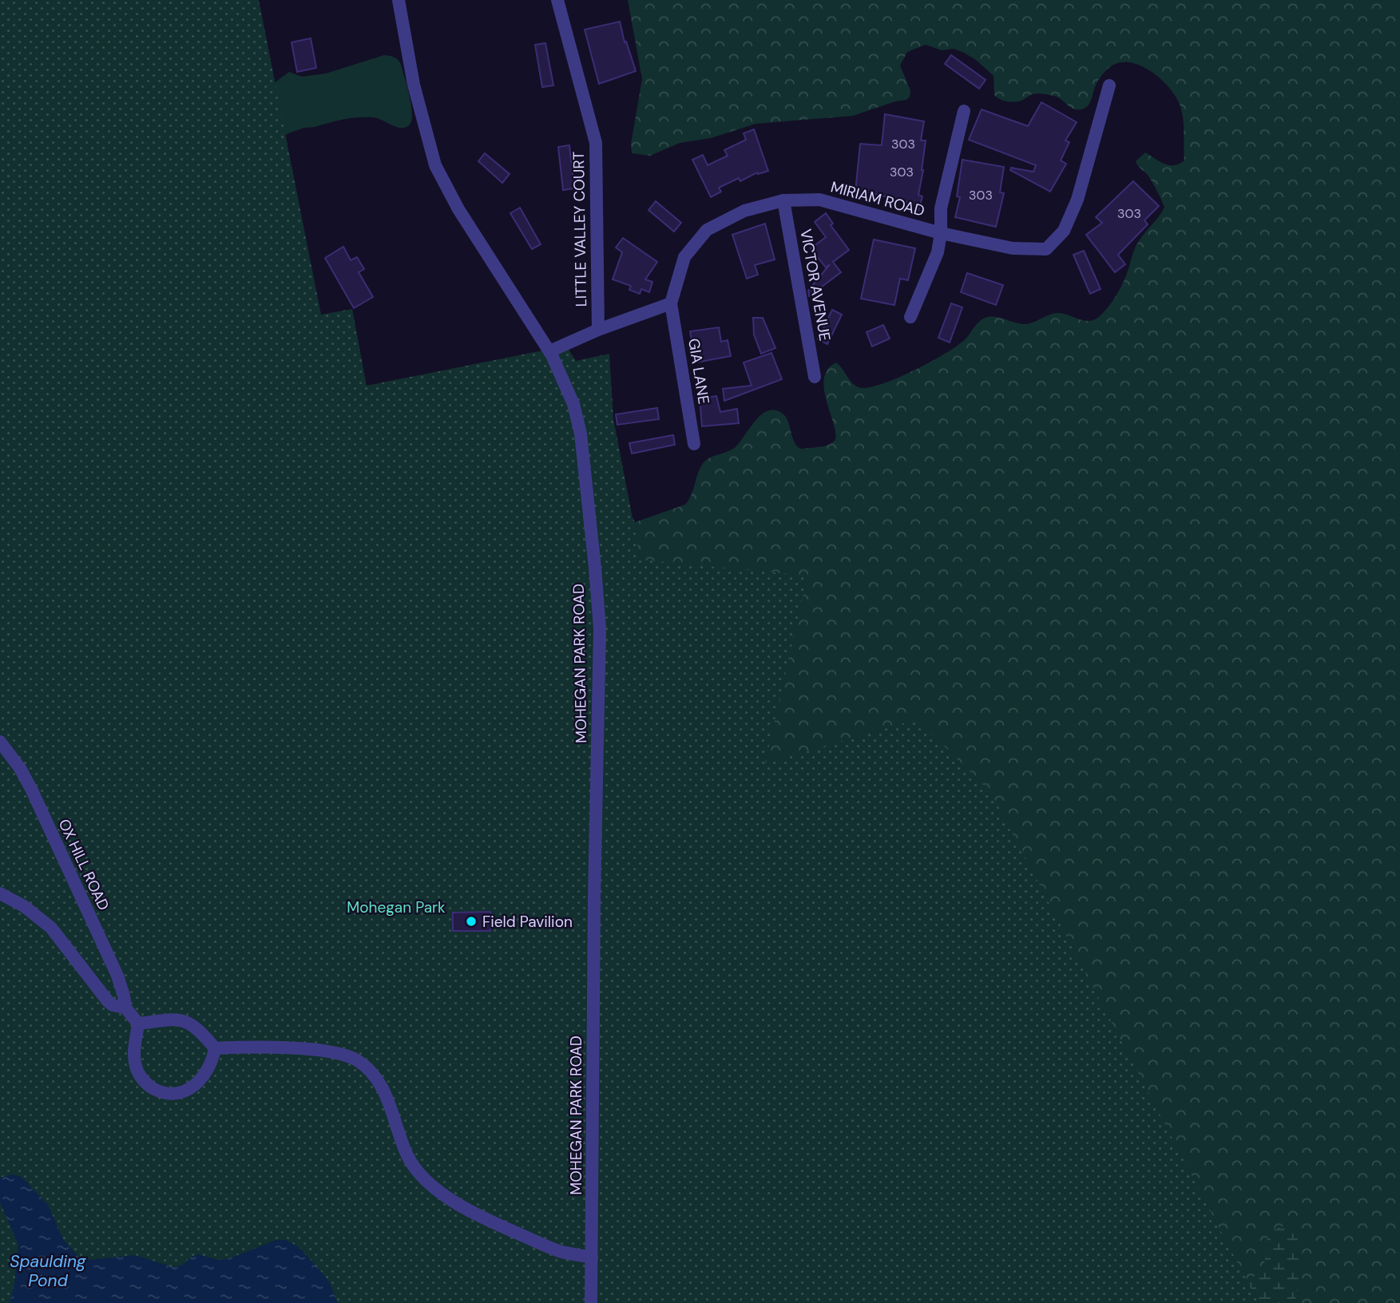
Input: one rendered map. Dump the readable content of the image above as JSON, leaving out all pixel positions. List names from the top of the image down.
{
  "streets": {
    "street": [
      "MIRIAM ROAD",
      "LITTLE VALLEY COURT",
      "VICTOR AVENUE",
      "GIA LANE",
      "MOHEGAN PARK ROAD",
      "OX HILL ROAD"
    ]
  },
  "crossings": [
    ["MIRIAM ROAD", "VICTOR AVENUE"],
    ["MIRIAM ROAD", "GIA LANE"]
  ],
  "water": ["Spaulding Pond"],
  "parks": ["Mohegan Park"],
  "places": ["Field Pavilion"],
  "house_numbers": [
    "303",
    "303",
    "303",
    "303"
  ]
}
